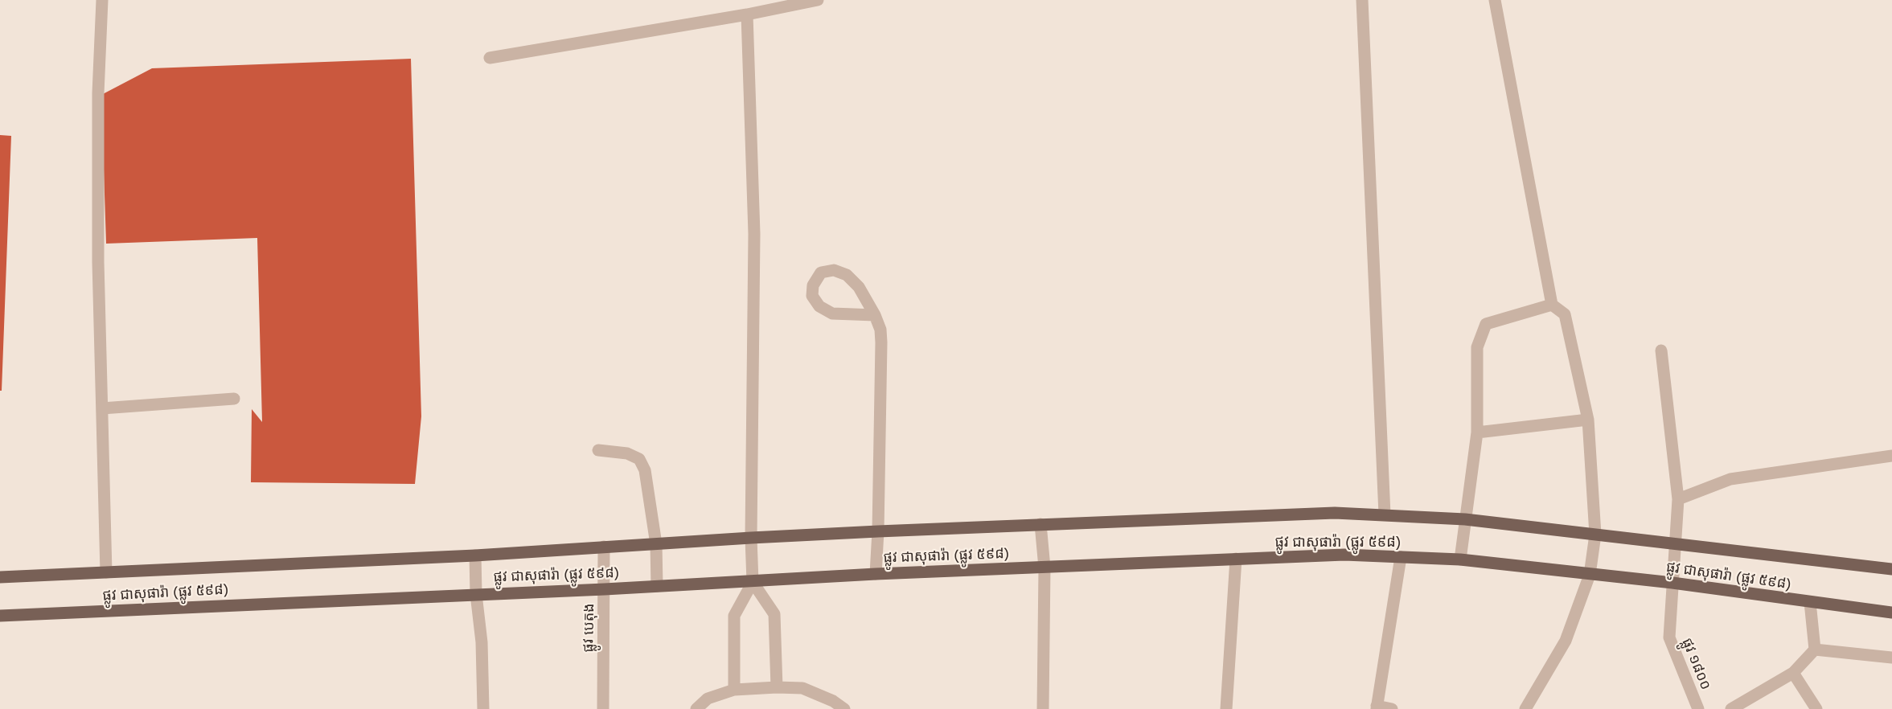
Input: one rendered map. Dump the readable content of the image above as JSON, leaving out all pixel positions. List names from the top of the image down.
{
  "streets": {
    "main road": ["ផ្លូវ ជាសុផារ៉ា (ផ្លូវ ៥៩៨)"],
    "street": ["ផ្លូវ បេតុង", "ផ្លូវ ១៨០០"]
  },
  "crossings": [
    ["ផ្លូវ ជាសុផារ៉ា (ផ្លូវ ៥៩៨)", "ផ្លូវ បេតុង"],
    ["ផ្លូវ ជាសុផារ៉ា (ផ្លូវ ៥៩៨)", "ផ្លូវ ១៨០០"]
  ]
}
